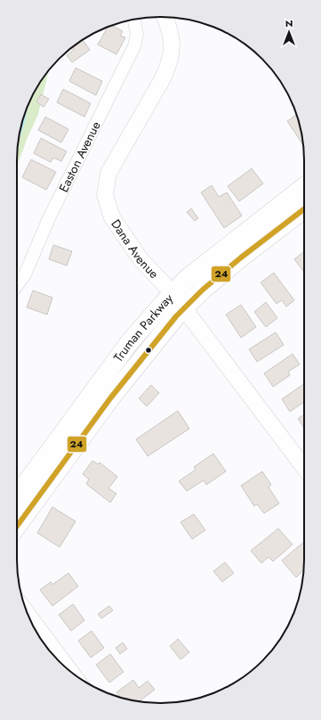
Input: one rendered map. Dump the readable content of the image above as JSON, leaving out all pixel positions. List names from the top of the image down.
{
  "streets": {
    "main road": ["Truman Parkway"],
    "street": ["Easton Avenue", "Dana Avenue"]
  },
  "crossings": [
    ["Dana Avenue", "Truman Parkway"]
  ],
  "lines": ["transit line 24"],
  "north": "top"
}
